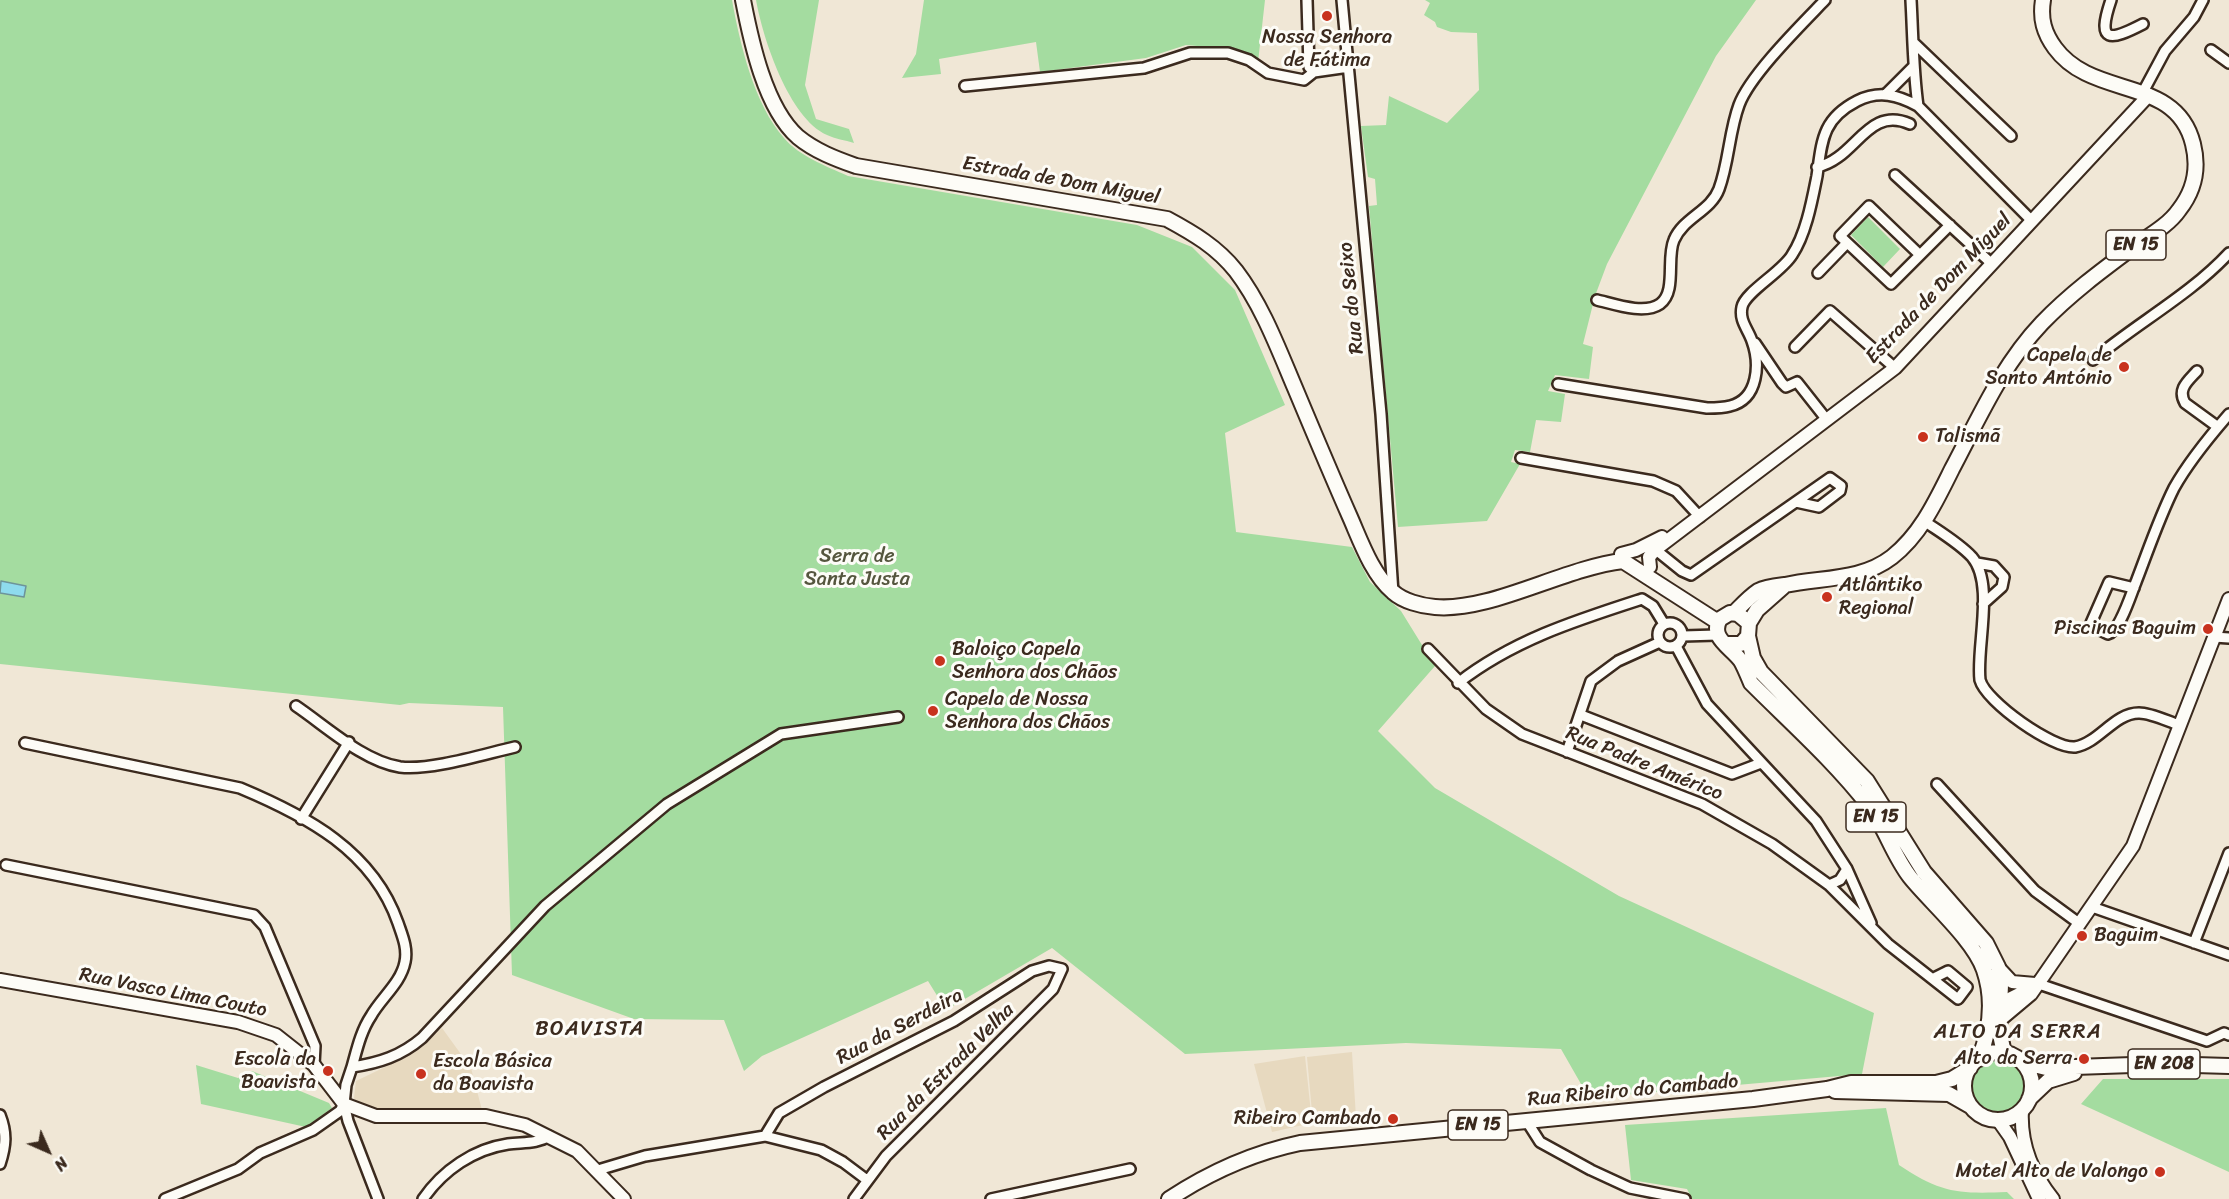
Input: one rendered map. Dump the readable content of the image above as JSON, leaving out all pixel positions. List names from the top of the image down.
{
  "streets": {
    "main road": [
      "Estrada de Dom Miguel",
      "EN 15",
      "EN 208",
      "Rua Ribeiro do Cambado"
    ],
    "street": [
      "Rua do Seixo",
      "Rua Padre Américo",
      "Rua Vasco Lima Couto",
      "Rua da Serdeira",
      "Rua da Estrada Velha"
    ]
  },
  "crossings": [
    ["Estrada de Dom Miguel", "EN 15"],
    ["Estrada de Dom Miguel", "Rua do Seixo"],
    ["EN 15", "EN 208"],
    ["EN 15", "Rua Ribeiro do Cambado"],
    ["Rua da Serdeira", "Rua da Estrada Velha"],
    ["EN 208", "Rua Ribeiro do Cambado"]
  ],
  "districts": ["BOAVISTA", "ALTO DA SERRA"],
  "parks": ["Serra de Santa Justa"],
  "places": [
    "Nossa Senhora de Fátima",
    "Capela de Santo António",
    "Talismã",
    "Atlântiko Regional",
    "Piscinas Baguim",
    "Baloiço Capela Senhora dos Chãos",
    "Capela de Nossa Senhora dos Chãos",
    "Baguim",
    "Alto da Serra",
    "Escola da Boavista",
    "Escola Básica da Boavista",
    "Ribeiro Cambado",
    "Motel Alto de Valongo"
  ],
  "north": "bottom right"
}
